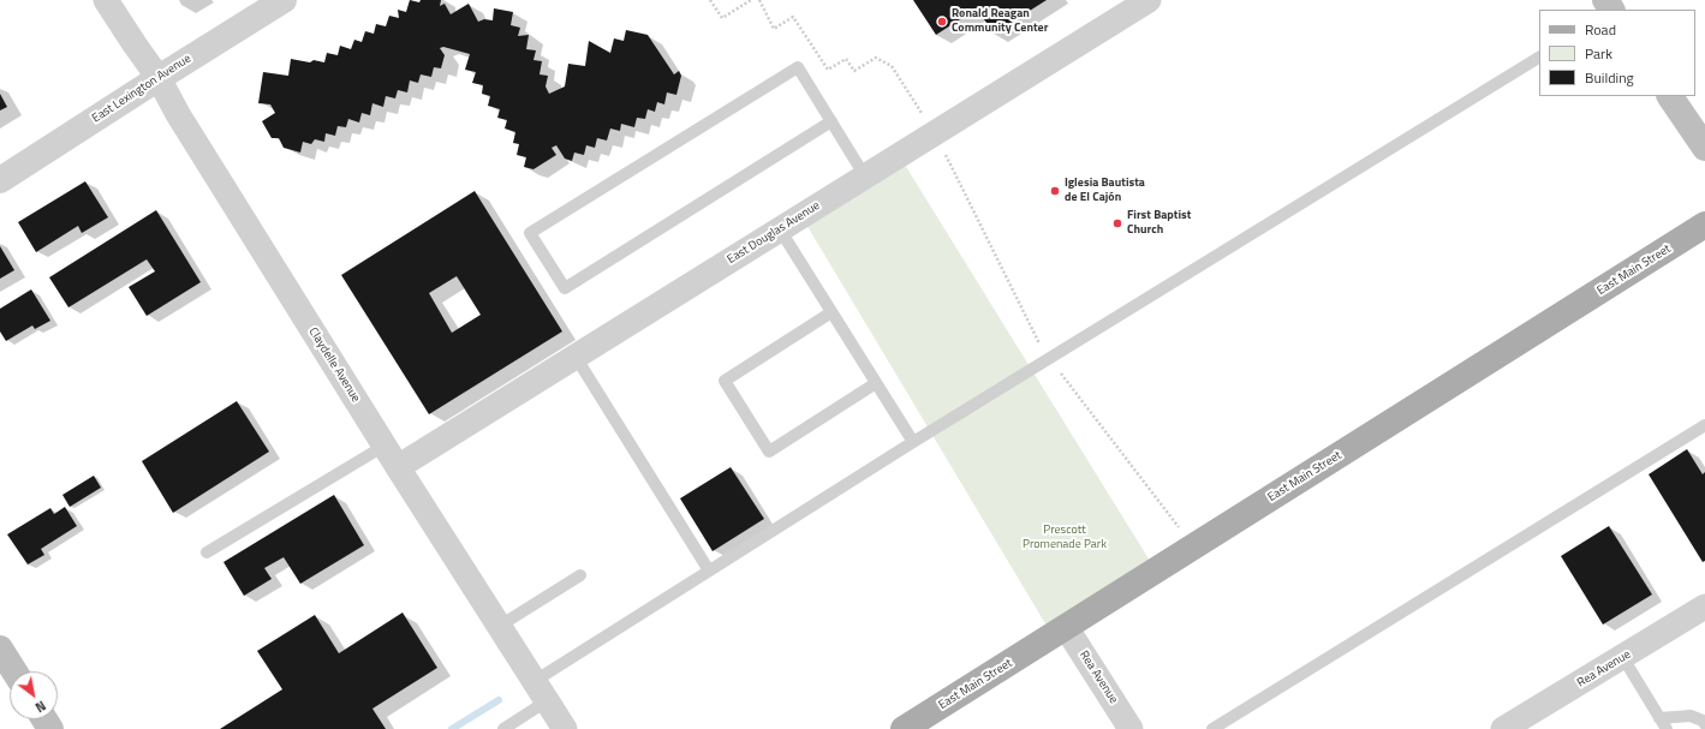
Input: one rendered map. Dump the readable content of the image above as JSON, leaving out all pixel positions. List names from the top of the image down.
{
  "streets": {
    "main road": ["East Main Street"],
    "street": [
      "East Lexington Avenue",
      "East Douglas Avenue",
      "Claydelle Avenue",
      "Rea Avenue"
    ]
  },
  "crossings": [
    ["East Lexington Avenue", "Claydelle Avenue"],
    ["East Douglas Avenue", "Claydelle Avenue"],
    ["East Main Street", "Rea Avenue"]
  ],
  "parks": ["Prescott Promenade Park"],
  "places": ["Ronald Reagan Community Center", "Iglesia Bautista de El Cajón", "First Baptist Church"],
  "legend": ["Road", "Park", "Building"],
  "north": "bottom right"
}
